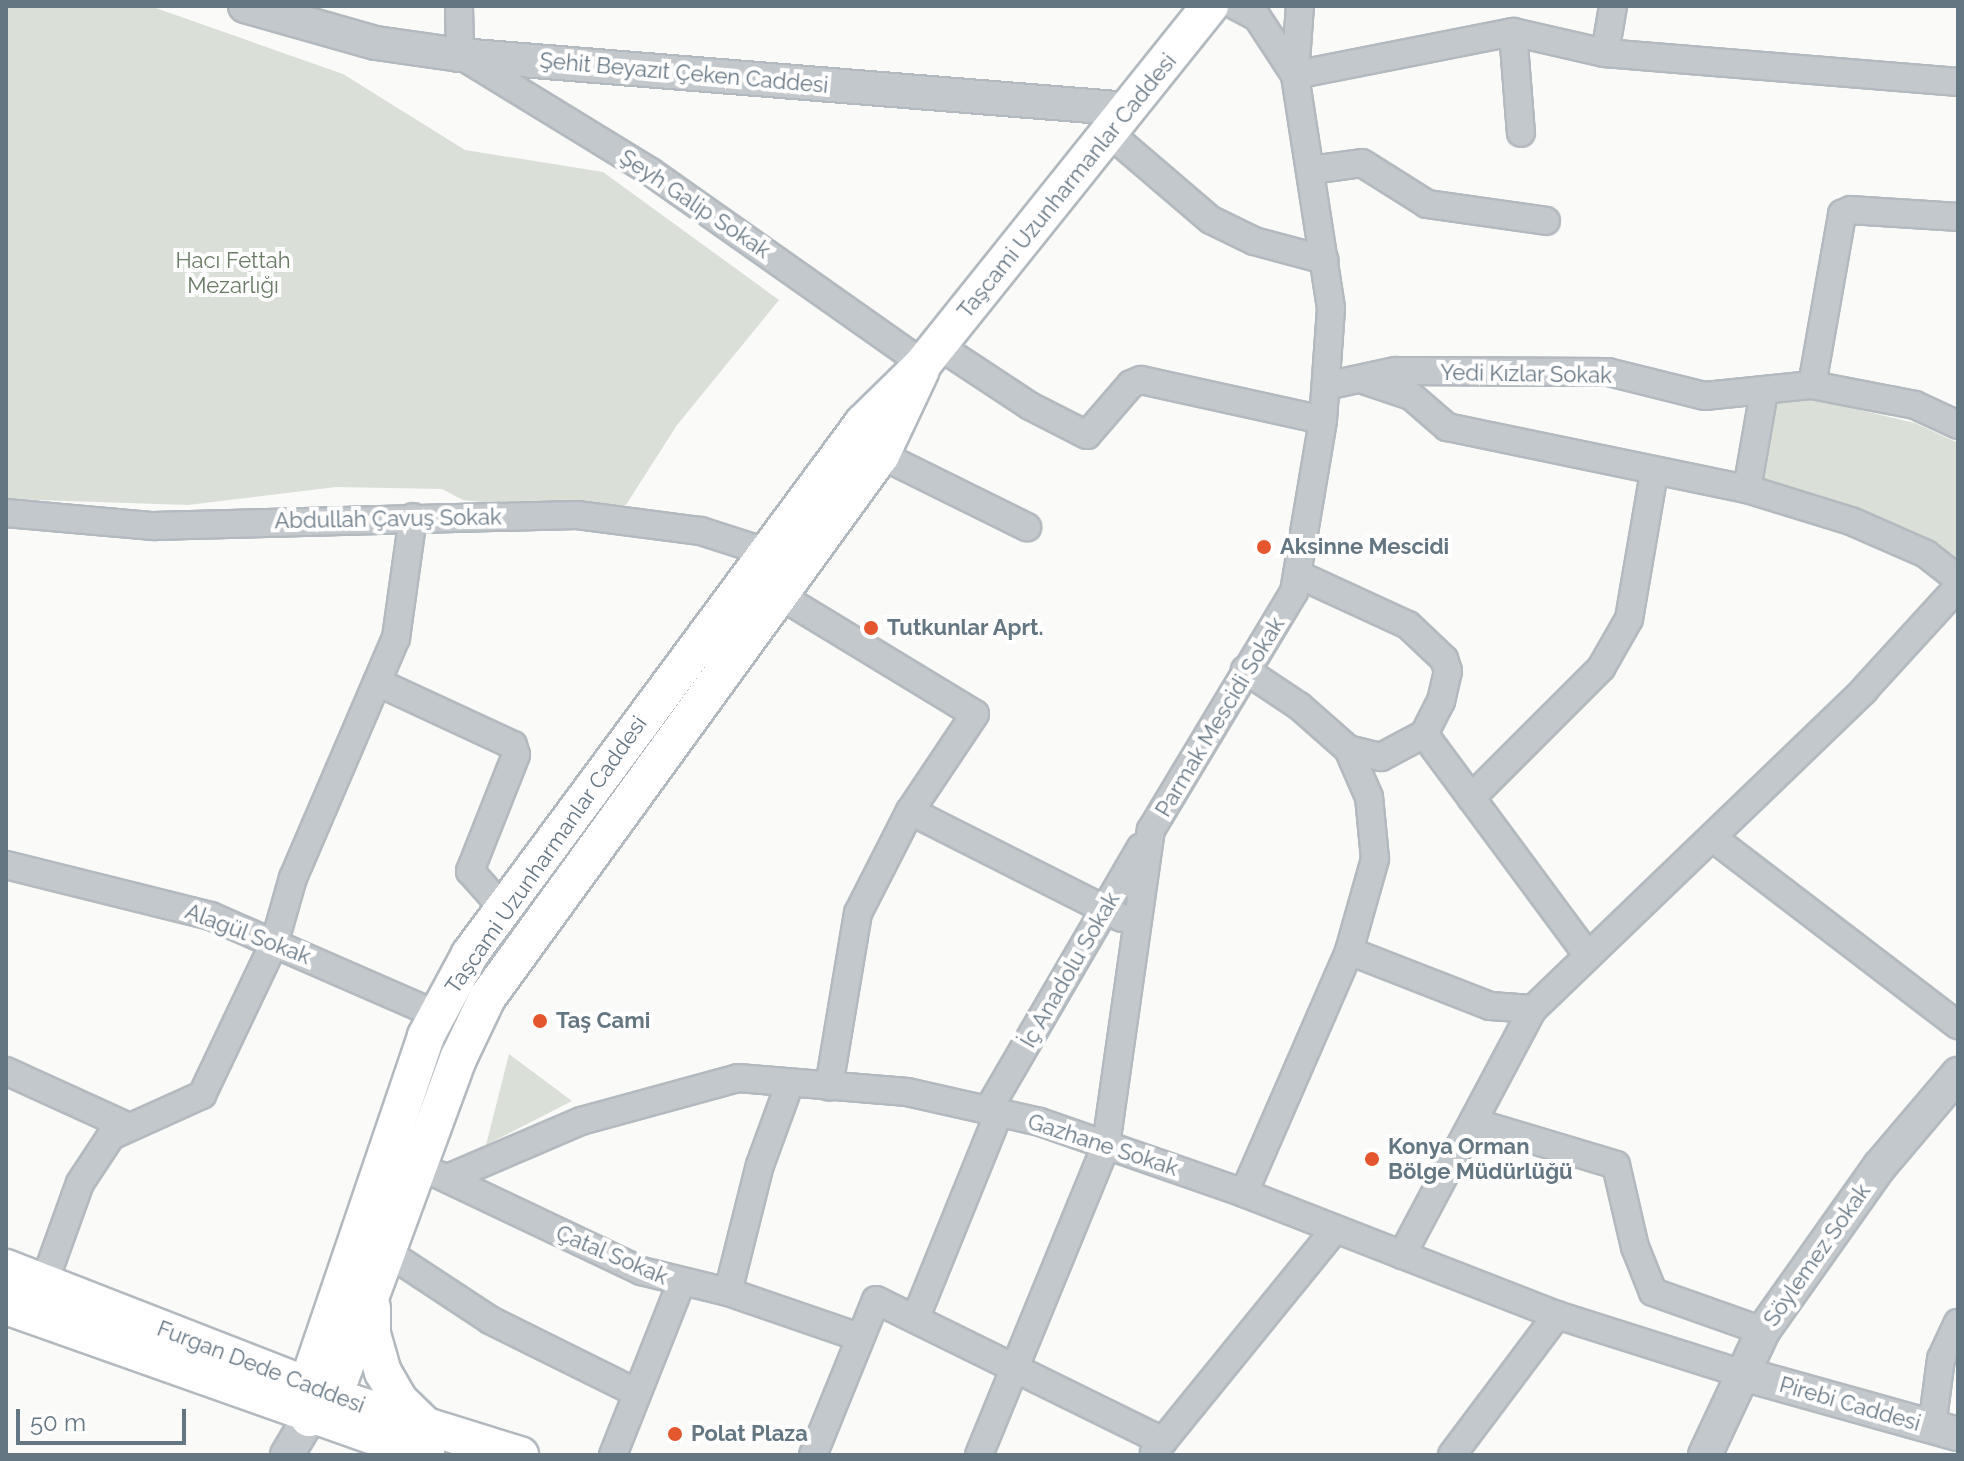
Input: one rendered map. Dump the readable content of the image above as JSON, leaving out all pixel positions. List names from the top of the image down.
{
  "streets": {
    "main road": ["Taşcami Uzunharmanlar Caddesi", "Furgan Dede Caddesi"],
    "street": [
      "Şehit Beyazıt Çeken Caddesi",
      "Şeyh Galip Sokak",
      "Yedi Kızlar Sokak",
      "Abdullah Çavuş Sokak",
      "Parmak Mescidi Sokak",
      "Alagül Sokak",
      "İç Anadolu Sokak",
      "Gazhane Sokak",
      "Çatal Sokak",
      "Söylemez Sokak",
      "Pirebi Caddesi"
    ]
  },
  "crossings": [
    ["Şehit Beyazıt Çeken Caddesi", "Taşcami Uzunharmanlar Caddesi"],
    ["Şehit Beyazıt Çeken Caddesi", "Şeyh Galip Sokak"],
    ["Taşcami Uzunharmanlar Caddesi", "Şeyh Galip Sokak"],
    ["Taşcami Uzunharmanlar Caddesi", "Abdullah Çavuş Sokak"],
    ["Taşcami Uzunharmanlar Caddesi", "Alagül Sokak"],
    ["Taşcami Uzunharmanlar Caddesi", "Gazhane Sokak"],
    ["Taşcami Uzunharmanlar Caddesi", "Çatal Sokak"],
    ["Taşcami Uzunharmanlar Caddesi", "Furgan Dede Caddesi"],
    ["Şeyh Galip Sokak", "Parmak Mescidi Sokak"],
    ["Yedi Kızlar Sokak", "Parmak Mescidi Sokak"],
    ["Parmak Mescidi Sokak", "İç Anadolu Sokak"],
    ["Parmak Mescidi Sokak", "Gazhane Sokak"],
    ["İç Anadolu Sokak", "Gazhane Sokak"],
    ["Gazhane Sokak", "Çatal Sokak"],
    ["Gazhane Sokak", "Söylemez Sokak"],
    ["Gazhane Sokak", "Pirebi Caddesi"],
    ["Söylemez Sokak", "Pirebi Caddesi"]
  ],
  "parks": ["Hacı Fettah Mezarlığı"],
  "places": [
    "Aksinne Mescidi",
    "Tutkunlar Aprt.",
    "Taş Cami",
    "Konya Orman Bölge Müdürlüğü",
    "Polat Plaza"
  ],
  "scale_bar": "50 m"
}
